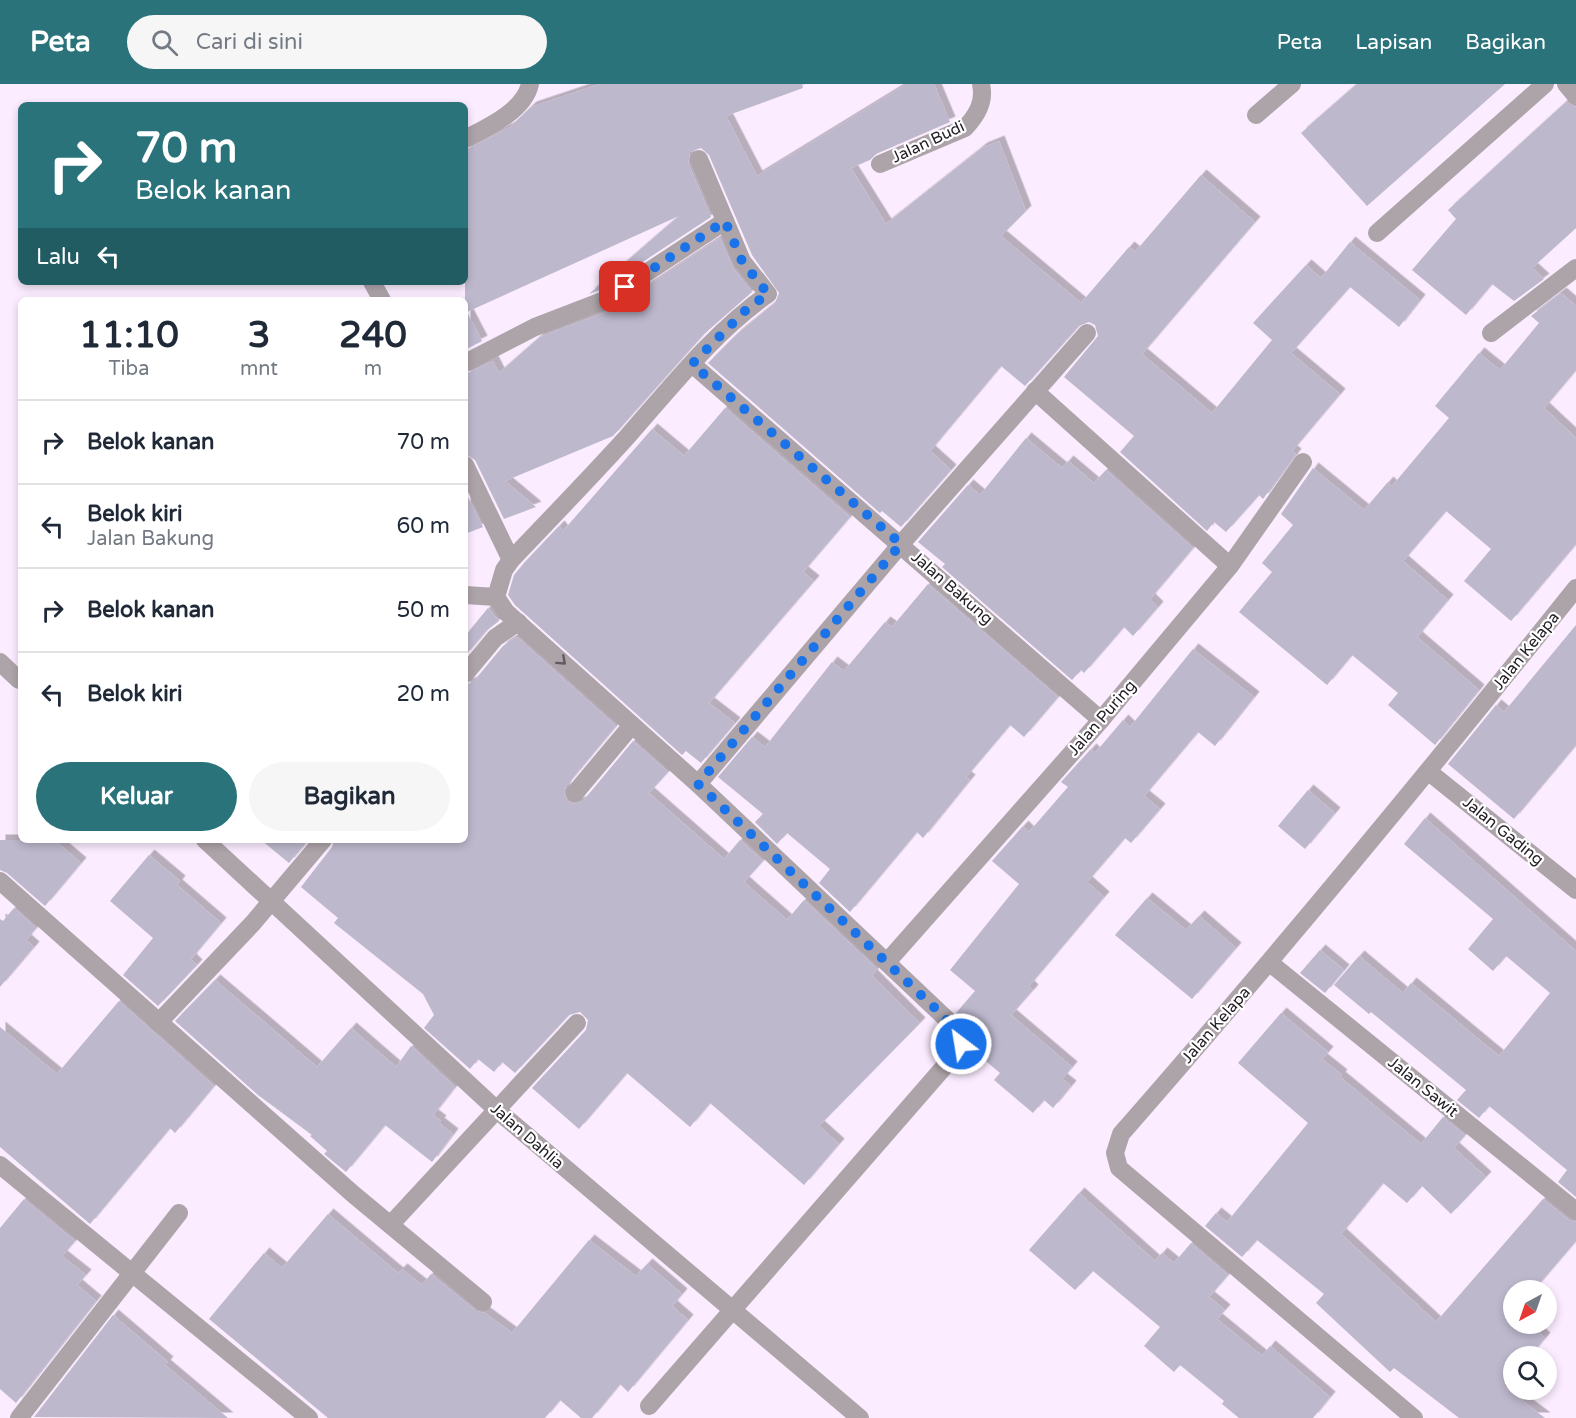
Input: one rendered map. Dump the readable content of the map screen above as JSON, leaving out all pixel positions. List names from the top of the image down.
{
  "streets": {
    "street": [
      "Jalan Budi",
      "Jalan Bakung",
      "Jalan Kelapa",
      "Jalan Puring",
      "Jalan Gading",
      "Jalan Sawit",
      "Jalan Dahlia"
    ]
  },
  "crossings": [
    ["Jalan Bakung", "Jalan Puring"],
    ["Jalan Kelapa", "Jalan Gading"],
    ["Jalan Kelapa", "Jalan Sawit"]
  ],
  "north": "bottom left",
  "page": {
    "header": "Peta",
    "search": "Cari di sini",
    "nav": ["Peta", "Lapisan", "Bagikan"],
    "turn": ["70 m", "Belok kanan"],
    "then": "Lalu",
    "eta": [
      "11:10",
      "Tiba",
      "3",
      "mnt",
      "240",
      "m"
    ],
    "list": [
      {
        "name": "Belok kanan",
        "value": "70 m"
      },
      {
        "name": "Belok kiri",
        "note": "Jalan Bakung",
        "value": "60 m"
      },
      {
        "name": "Belok kanan",
        "value": "50 m"
      },
      {
        "name": "Belok kiri",
        "value": "20 m"
      }
    ],
    "buttons": ["Keluar", "Bagikan"]
  }
}
